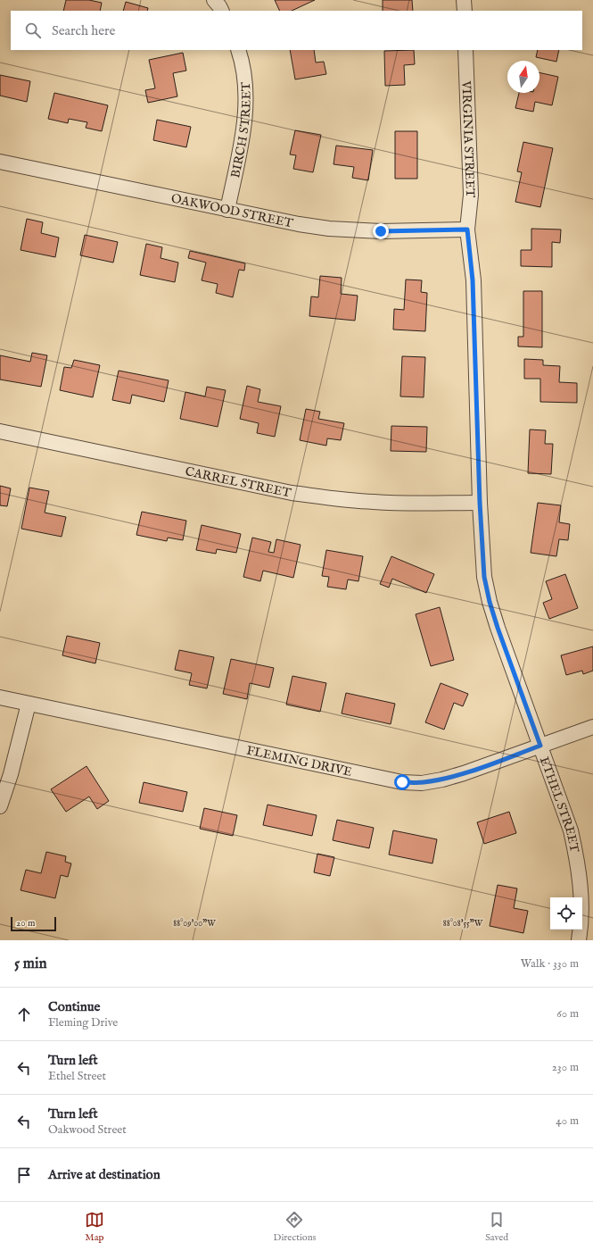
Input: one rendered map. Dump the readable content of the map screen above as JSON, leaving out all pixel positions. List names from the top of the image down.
{
  "streets": {
    "street": [
      "BIRCH STREET",
      "VIRGINIA STREET",
      "OAKWOOD STREET",
      "CARREL STREET",
      "FLEMING DRIVE",
      "ETHEL STREET"
    ]
  },
  "crossings": [
    ["BIRCH STREET", "OAKWOOD STREET"],
    ["VIRGINIA STREET", "OAKWOOD STREET"],
    ["VIRGINIA STREET", "ETHEL STREET"],
    ["OAKWOOD STREET", "ETHEL STREET"],
    ["CARREL STREET", "ETHEL STREET"],
    ["FLEMING DRIVE", "ETHEL STREET"]
  ],
  "scale_bar": "20 m",
  "north": "top",
  "page": {
    "search": "Search here",
    "scale": "20 m",
    "heading": ["5 min", "Walk · 330 m"],
    "list": [
      ["Continue", "Fleming Drive", "60 m"],
      ["Turn left", "Ethel Street", "230 m"],
      ["Turn left", "Oakwood Street", "40 m"],
      "Arrive at destination"
    ],
    "nav": ["Map", "Directions", "Saved"]
  },
  "coordinates": ["88°09'00\"W", "88°08'55\"W"]
}
